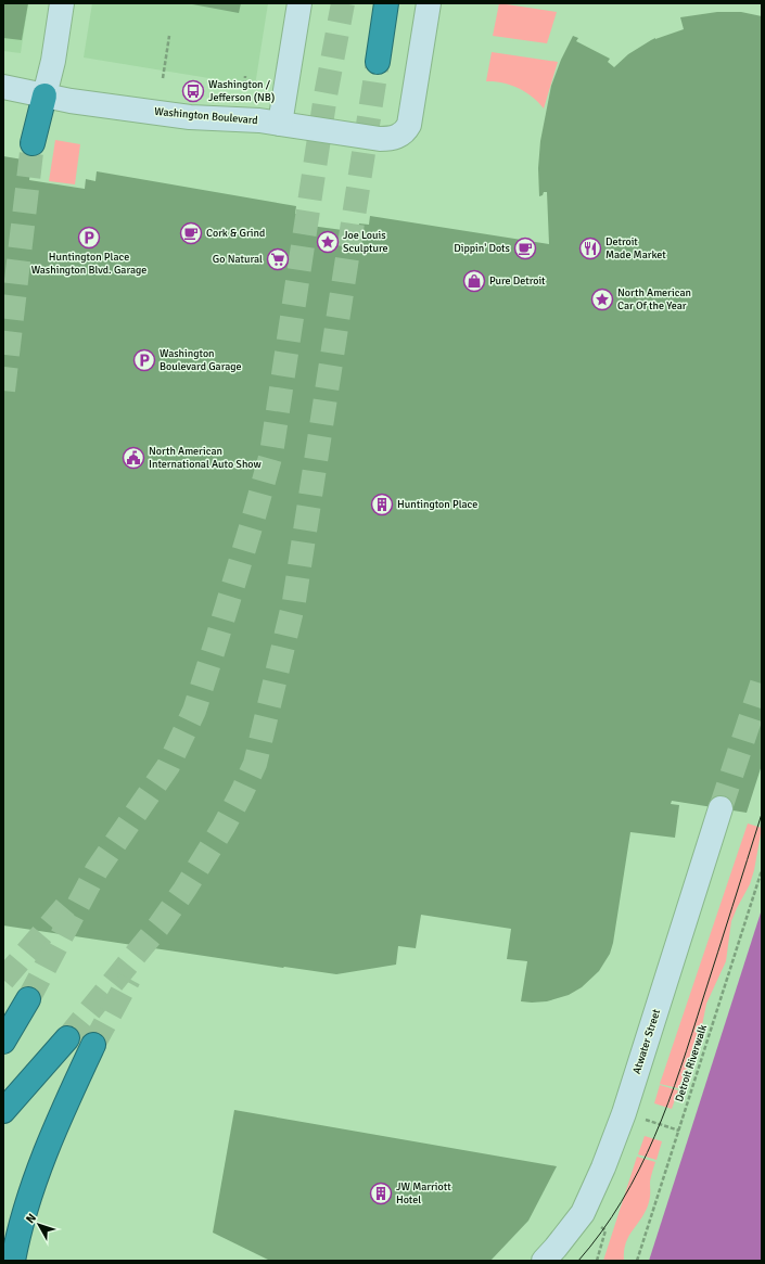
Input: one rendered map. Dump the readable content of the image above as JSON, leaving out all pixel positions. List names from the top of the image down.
{
  "streets": {
    "street": ["Washington Boulevard", "Atwater Street"],
    "path": ["Detroit Riverwalk"]
  },
  "places": {
    "bus stop": ["Washington / Jefferson (NB)"],
    "cafe": ["Cork & Grind", "Dippin' Dots"],
    "parking": ["Huntington Place Washington Blvd. Garage", "Washington Boulevard Garage"],
    "place": ["Joe Louis Sculpture", "North American Car Of the Year"],
    "restaurant": ["Detroit Made Market"],
    "supermarket": ["Go Natural"],
    "shop": ["Pure Detroit"],
    "public building": ["North American International Auto Show"],
    "building": ["Huntington Place", "JW Marriott Hotel"]
  },
  "north": "top left"
}
